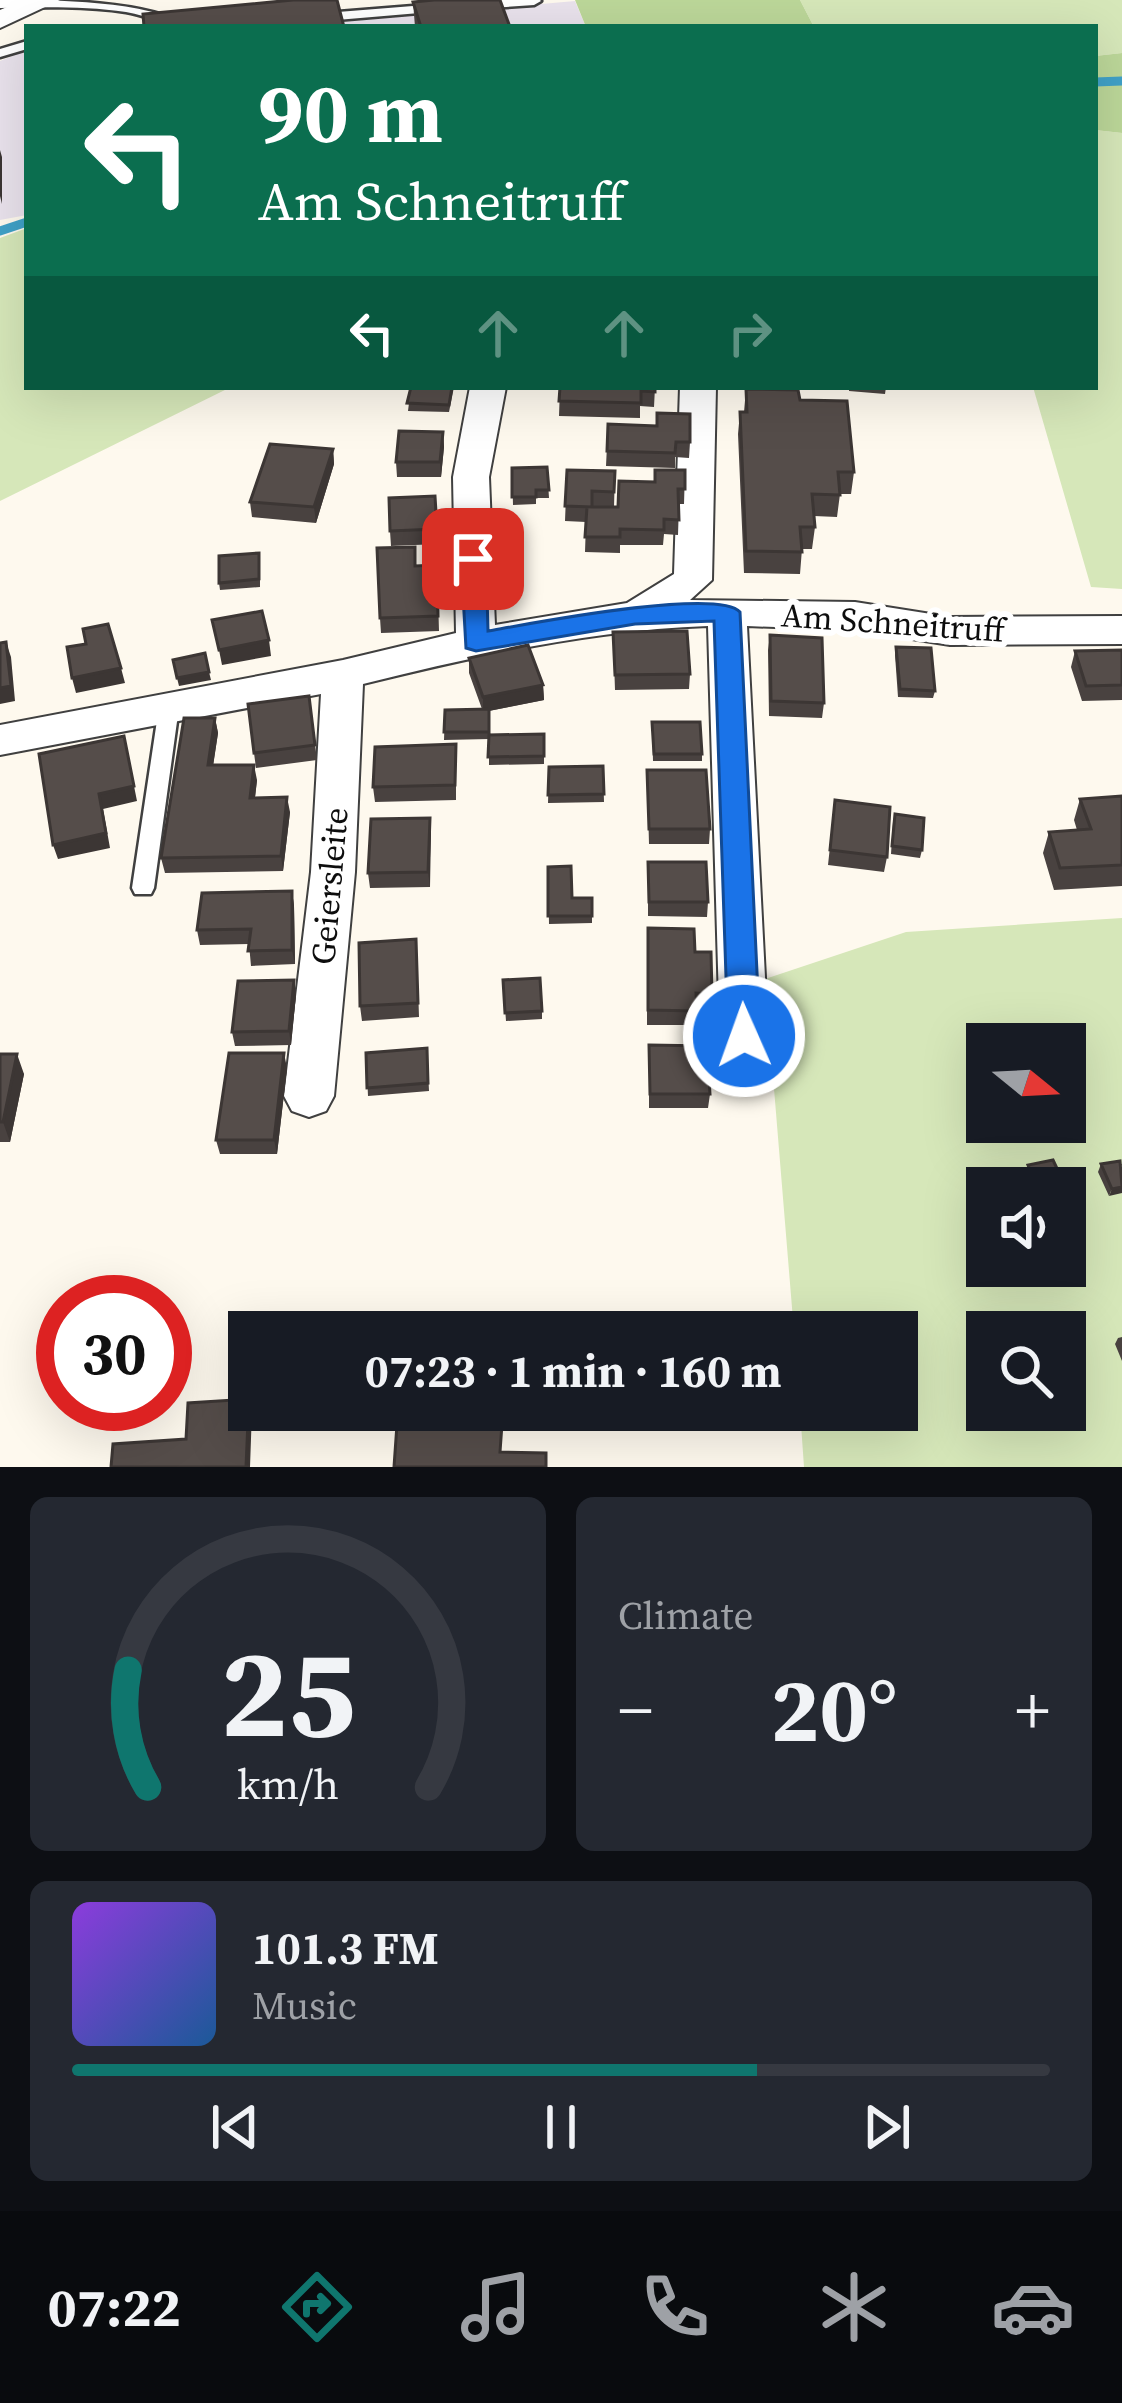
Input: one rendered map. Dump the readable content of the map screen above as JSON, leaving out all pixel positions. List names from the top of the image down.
{
  "streets": {
    "street": ["Am Schneitruff", "Geiersleite"]
  },
  "crossings": [
    ["Am Schneitruff", "Geiersleite"]
  ],
  "north": "right",
  "page": {
    "turn": ["90 m", "Am Schneitruff"],
    "limit": "30",
    "trip": "07:23 · 1 min · 160 m",
    "tile": "Climate",
    "heat": ["−", "20°", "+"],
    "song": ["101.3 FM", "Music"],
    "tabs": "07:22",
    "gauge": ["25", "km/h"]
  }
}
